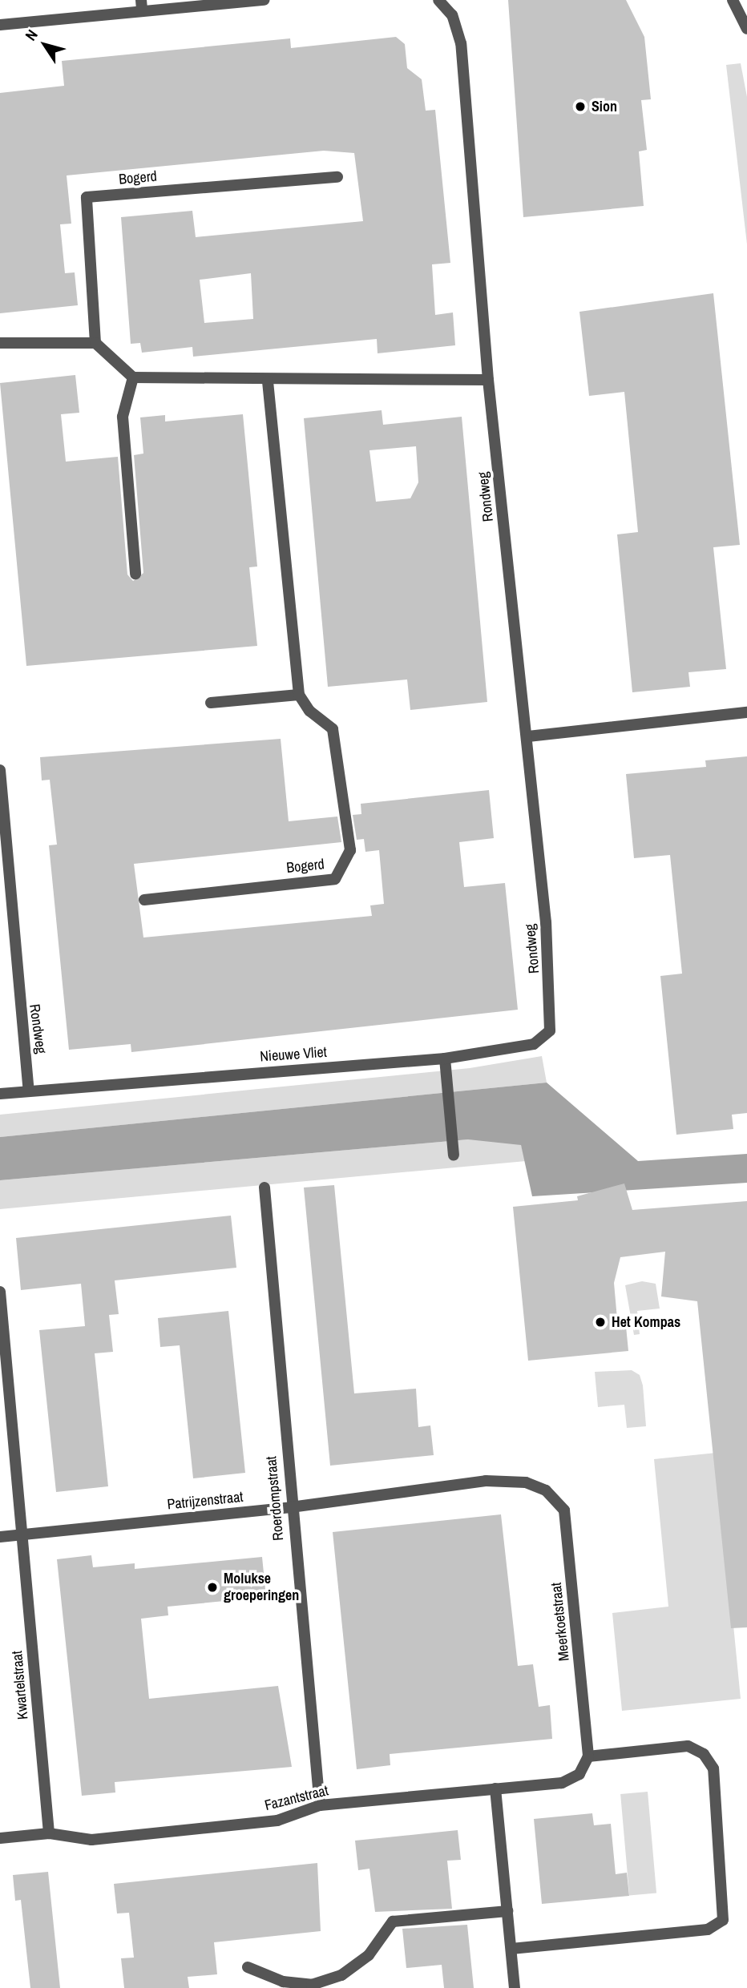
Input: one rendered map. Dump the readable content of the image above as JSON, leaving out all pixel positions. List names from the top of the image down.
{
  "streets": {
    "street": [
      "Bogerd",
      "Rondweg",
      "Nieuwe Vliet",
      "Roerdompstraat",
      "Patrijzenstraat",
      "Meerkoetstraat",
      "Kwartelstraat",
      "Fazantstraat"
    ]
  },
  "crossings": [
    ["Rondweg", "Nieuwe Vliet"],
    ["Roerdompstraat", "Patrijzenstraat"],
    ["Roerdompstraat", "Fazantstraat"],
    ["Patrijzenstraat", "Meerkoetstraat"],
    ["Patrijzenstraat", "Kwartelstraat"],
    ["Meerkoetstraat", "Fazantstraat"],
    ["Kwartelstraat", "Fazantstraat"]
  ],
  "places": ["Sion", "Het Kompas", "Molukse groeperingen"],
  "north": "top left"
}
